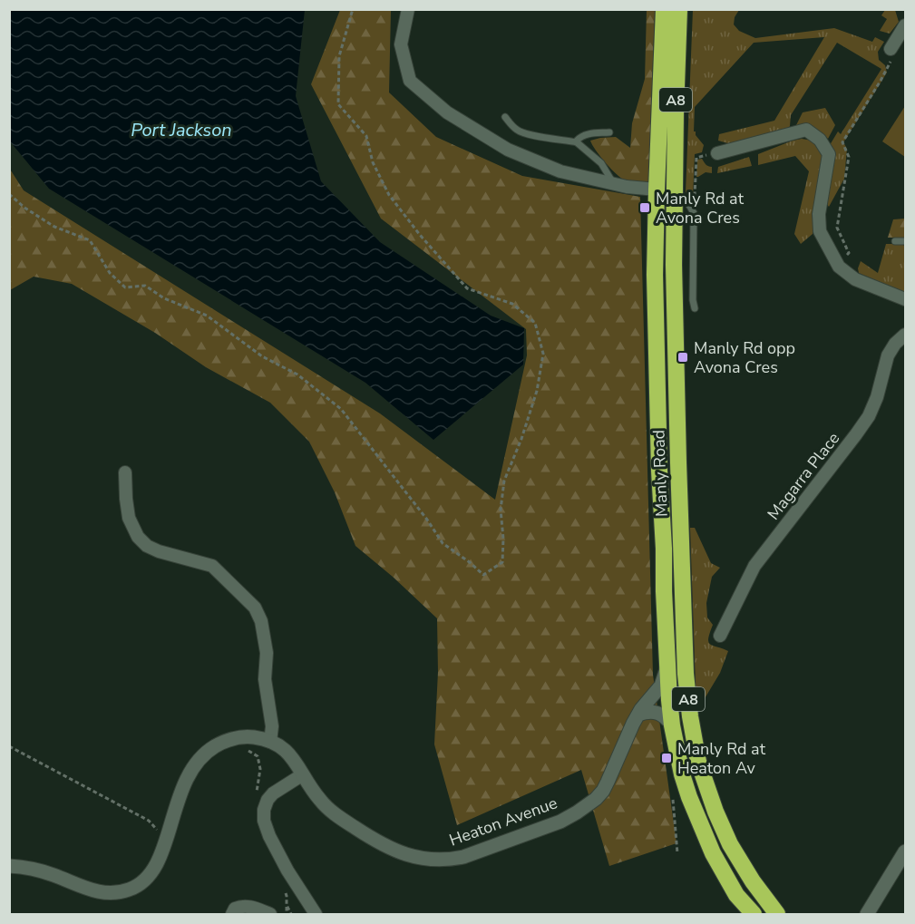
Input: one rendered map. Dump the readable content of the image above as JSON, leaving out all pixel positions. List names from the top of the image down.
{
  "streets": {
    "highway": ["A8", "Manly Road"],
    "street": ["Magarra Place", "Heaton Avenue"]
  },
  "crossings": [
    ["Manly Road", "Heaton Avenue"]
  ],
  "water": ["Port Jackson"],
  "places": {
    "transit": ["Manly Rd at Avona Cres", "Manly Rd opp Avona Cres", "Manly Rd at Heaton Av"]
  }
}
